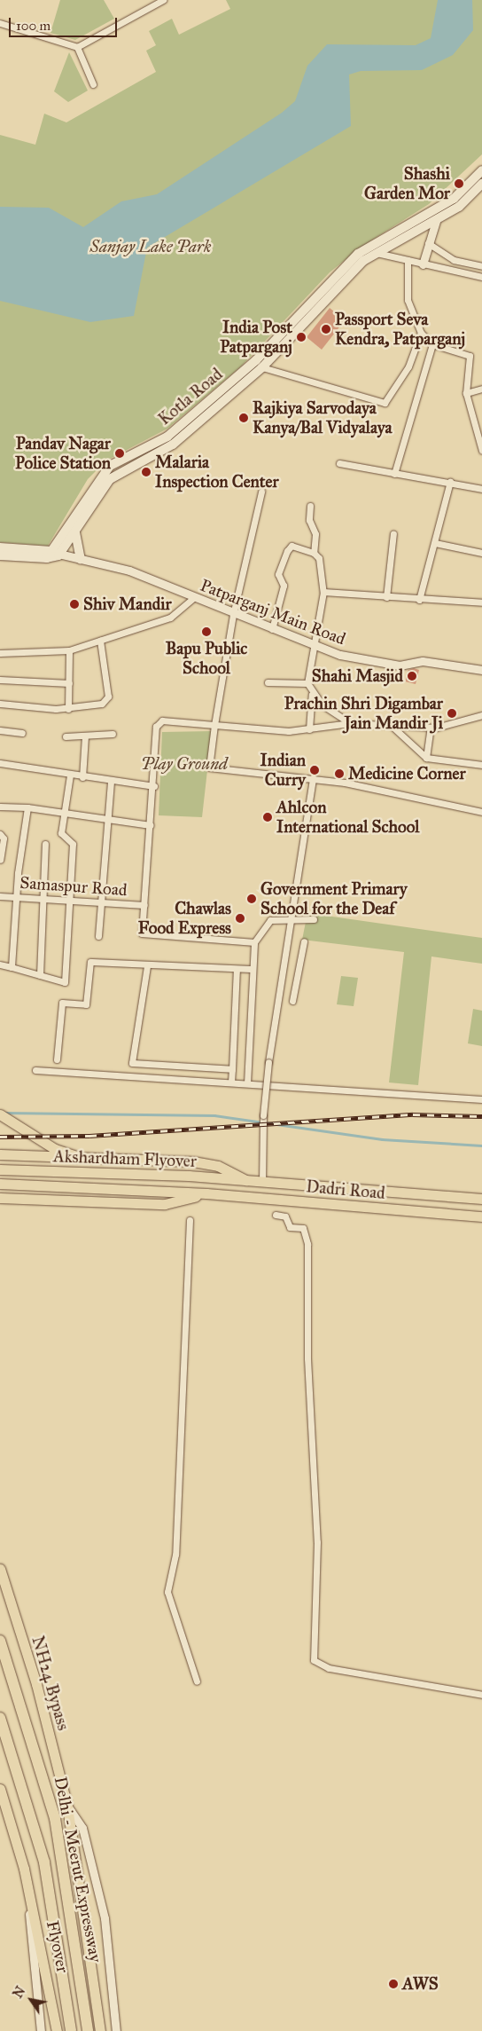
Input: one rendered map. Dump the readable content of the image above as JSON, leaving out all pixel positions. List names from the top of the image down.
{
  "streets": {
    "highway": ["Delhi - Meerut Expressway"],
    "main road": [
      "Kotla Road",
      "Akshardham Flyover",
      "Dadri Road",
      "NH24 Bypass",
      "Flyover"
    ],
    "street": ["Patparganj Main Road", "Samaspur Road"]
  },
  "crossings": [
    ["Kotla Road", "Patparganj Main Road"],
    ["Akshardham Flyover", "Dadri Road"],
    ["NH24 Bypass", "Flyover"]
  ],
  "parks": ["Sanjay Lake Park", "Play Ground"],
  "places": [
    "Shashi Garden Mor",
    "Passport Seva Kendra, Patparganj",
    "India Post Patparganj",
    "Rajkiya Sarvodaya Kanya/Bal Vidyalaya",
    "Pandav Nagar Police Station",
    "Malaria Inspection Center",
    "Shiv Mandir",
    "Bapu Public School",
    "Shahi Masjid",
    "Prachin Shri Digambar Jain Mandir Ji",
    "Indian Curry",
    "Medicine Corner",
    "Ahlcon International School",
    "Government Primary School for the Deaf",
    "Chawlas Food Express",
    "AWS"
  ],
  "scale_bar": "100 m",
  "north": "top left"
}
